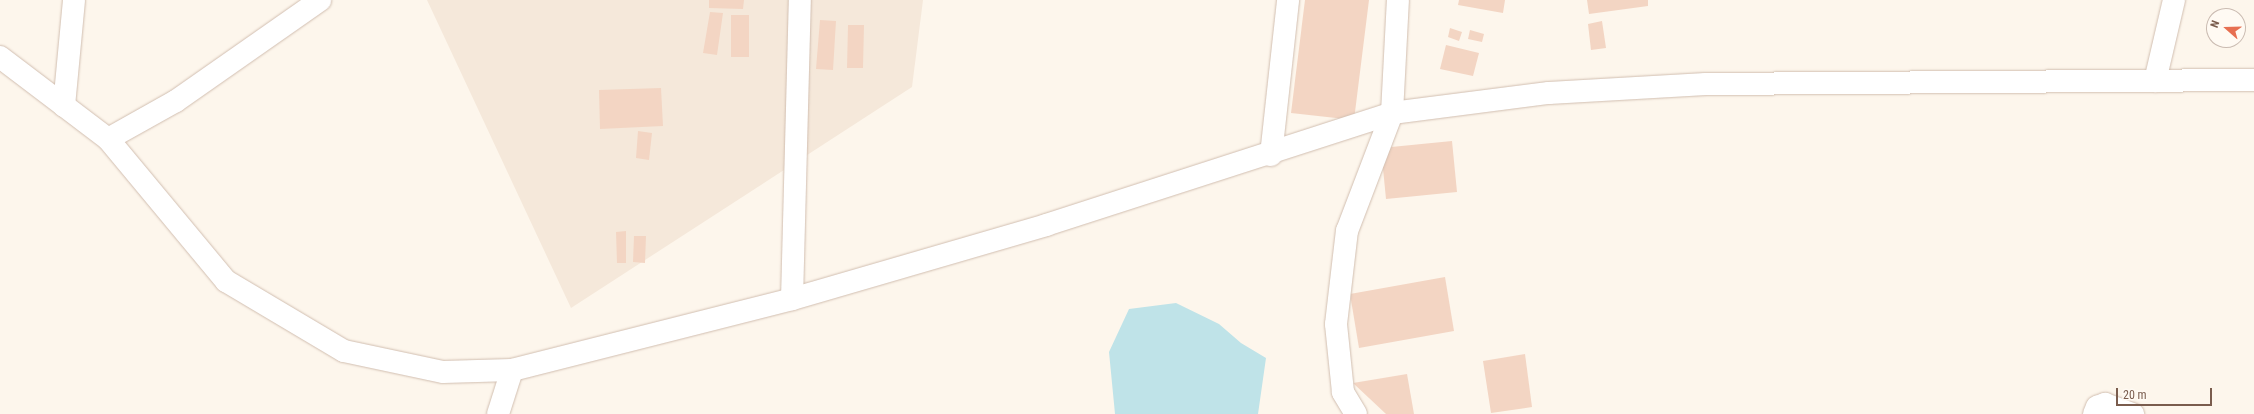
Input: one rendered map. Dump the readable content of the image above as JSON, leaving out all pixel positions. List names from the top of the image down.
{
  "scale_bar": "20 m",
  "north": "left"
}
